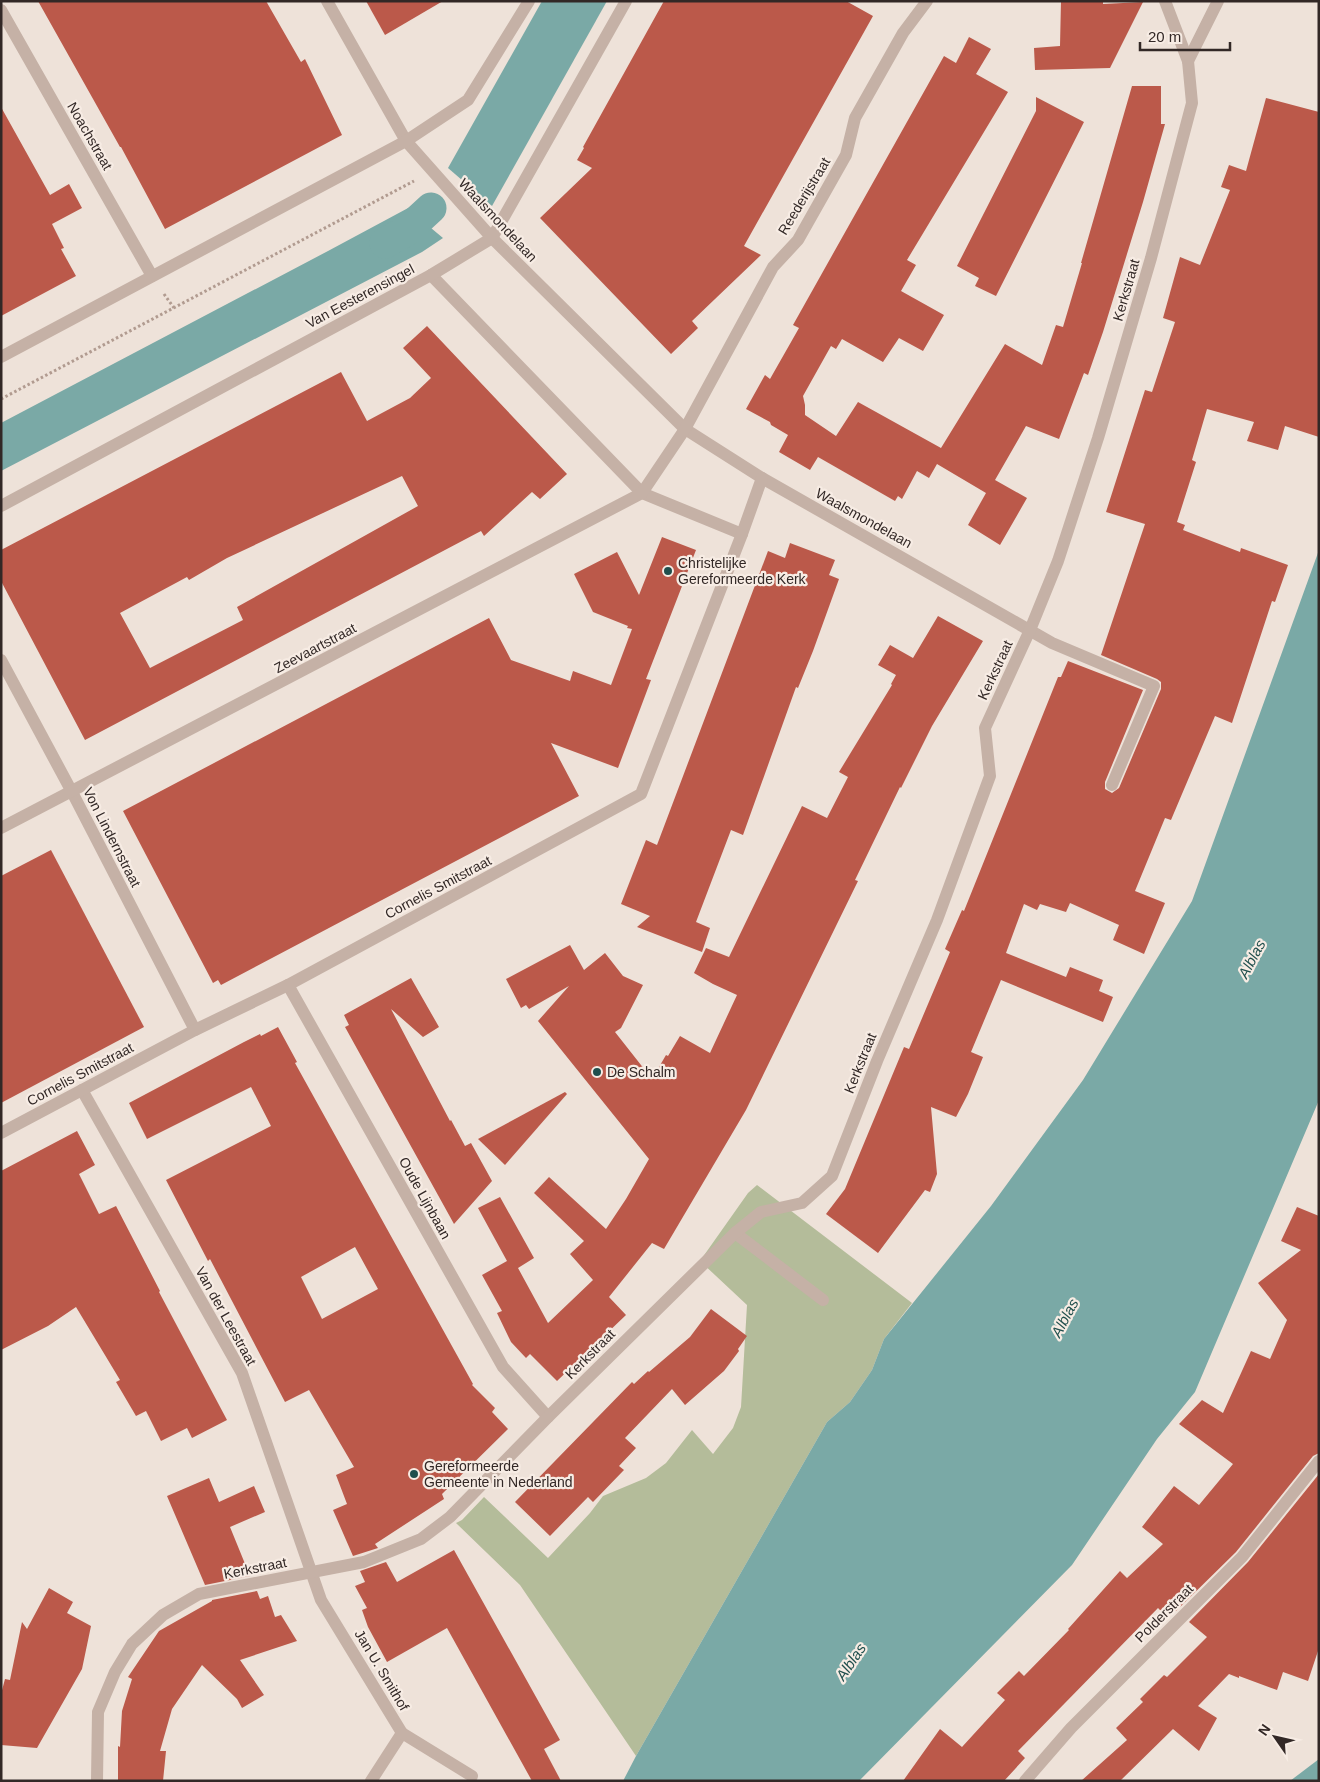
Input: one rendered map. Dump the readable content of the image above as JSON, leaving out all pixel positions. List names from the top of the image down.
{
  "streets": {
    "street": [
      "Noachstraat",
      "Reederijstraat",
      "Waalsmondelaan",
      "Kerkstraat",
      "Van Eesterensingel",
      "Zeevaartstraat",
      "Von Lindernstraat",
      "Cornelis Smitstraat",
      "Oude Lijnbaan",
      "Van der Leestraat",
      "Polderstraat",
      "Jan U. Smithof"
    ]
  },
  "crossings": [
    ["Reederijstraat", "Waalsmondelaan"],
    ["Waalsmondelaan", "Kerkstraat"],
    ["Waalsmondelaan", "Van Eesterensingel"],
    ["Waalsmondelaan", "Cornelis Smitstraat"],
    ["Kerkstraat", "Oude Lijnbaan"],
    ["Kerkstraat", "Van der Leestraat"],
    ["Kerkstraat", "Jan U. Smithof"],
    ["Zeevaartstraat", "Von Lindernstraat"],
    ["Von Lindernstraat", "Cornelis Smitstraat"],
    ["Cornelis Smitstraat", "Oude Lijnbaan"],
    ["Cornelis Smitstraat", "Van der Leestraat"],
    ["Van der Leestraat", "Jan U. Smithof"]
  ],
  "water": ["Alblas"],
  "places": ["Christelijke Gereformeerde Kerk", "De Schalm", "Gereformeerde Gemeente in Nederland"],
  "scale_bar": "20 m",
  "north": "top left"
}
